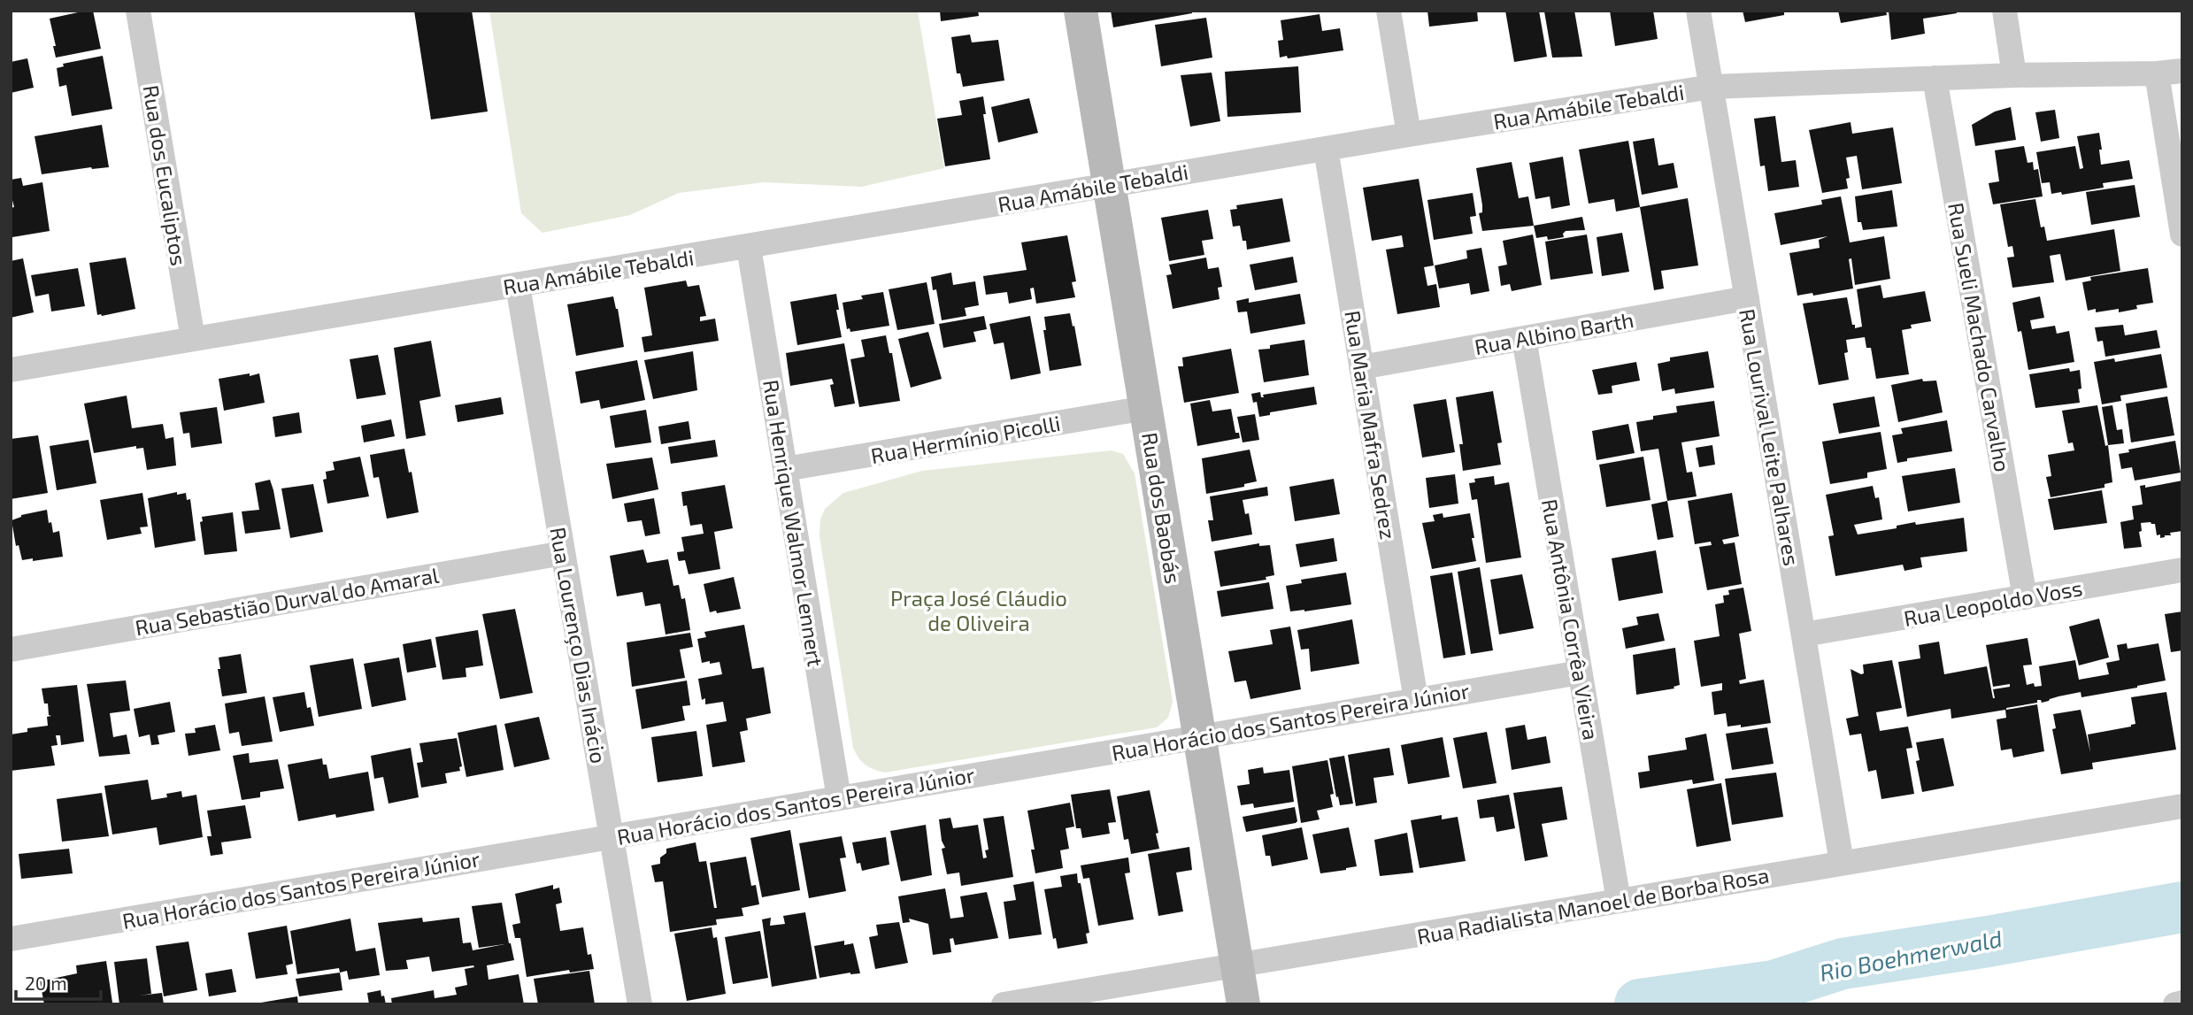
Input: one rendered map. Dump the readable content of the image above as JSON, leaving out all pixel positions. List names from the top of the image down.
{
  "streets": {
    "street": [
      "Rua Amábile Tebaldi",
      "Rua dos Eucaliptos",
      "Rua Albino Barth",
      "Rua Sueli Machado Carvalho",
      "Rua Maria Mafra Sedrez",
      "Rua Lourival Leite Palhares",
      "Rua Hermínio Picolli",
      "Rua dos Baobás",
      "Rua Henrique Walmor Lennert",
      "Rua Sebastião Durval do Amaral",
      "Rua Leopoldo Voss",
      "Rua Antônia Corrêa Vieira",
      "Rua Lourenço Dias Inácio",
      "Rua Horácio dos Santos Pereira Júnior",
      "Rua Radialista Manoel de Borba Rosa"
    ]
  },
  "crossings": [
    ["Rua Amábile Tebaldi", "Rua dos Eucaliptos"],
    ["Rua Amábile Tebaldi", "Rua Sueli Machado Carvalho"],
    ["Rua Amábile Tebaldi", "Rua Maria Mafra Sedrez"],
    ["Rua Amábile Tebaldi", "Rua Lourival Leite Palhares"],
    ["Rua Amábile Tebaldi", "Rua dos Baobás"],
    ["Rua Amábile Tebaldi", "Rua Henrique Walmor Lennert"],
    ["Rua Amábile Tebaldi", "Rua Lourenço Dias Inácio"],
    ["Rua Albino Barth", "Rua Maria Mafra Sedrez"],
    ["Rua Albino Barth", "Rua Lourival Leite Palhares"],
    ["Rua Albino Barth", "Rua Antônia Corrêa Vieira"],
    ["Rua Sueli Machado Carvalho", "Rua Leopoldo Voss"],
    ["Rua Maria Mafra Sedrez", "Rua Horácio dos Santos Pereira Júnior"],
    ["Rua Lourival Leite Palhares", "Rua Leopoldo Voss"],
    ["Rua Lourival Leite Palhares", "Rua Radialista Manoel de Borba Rosa"],
    ["Rua Hermínio Picolli", "Rua dos Baobás"],
    ["Rua Hermínio Picolli", "Rua Henrique Walmor Lennert"],
    ["Rua dos Baobás", "Rua Horácio dos Santos Pereira Júnior"],
    ["Rua dos Baobás", "Rua Radialista Manoel de Borba Rosa"],
    ["Rua Henrique Walmor Lennert", "Rua Horácio dos Santos Pereira Júnior"],
    ["Rua Sebastião Durval do Amaral", "Rua Lourenço Dias Inácio"],
    ["Rua Antônia Corrêa Vieira", "Rua Horácio dos Santos Pereira Júnior"],
    ["Rua Antônia Corrêa Vieira", "Rua Radialista Manoel de Borba Rosa"],
    ["Rua Lourenço Dias Inácio", "Rua Horácio dos Santos Pereira Júnior"]
  ],
  "water": ["Rio Boehmerwald"],
  "parks": ["Praça José Cláudio de Oliveira"],
  "scale_bar": "20 m"
}
